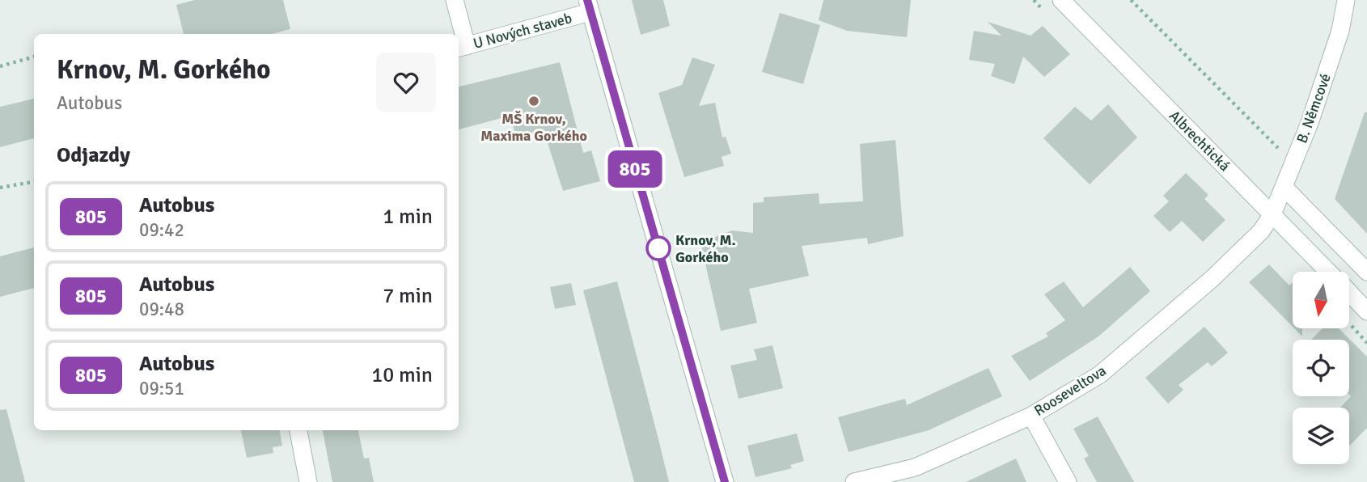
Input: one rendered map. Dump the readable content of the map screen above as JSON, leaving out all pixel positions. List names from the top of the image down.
{
  "streets": {
    "street": [
      "U Nových staveb",
      "B. Němcové",
      "Albrechtická",
      "Rooseveltova"
    ]
  },
  "crossings": [
    ["B. Němcové", "Albrechtická"],
    ["B. Němcové", "Rooseveltova"],
    ["Albrechtická", "Rooseveltova"]
  ],
  "places": ["MŠ Krnov, Maxima Gorkého", "Krnov, M. Gorkého"],
  "lines": ["bus line 805"],
  "north": "bottom",
  "page": {
    "on_map": "805",
    "heading": [
      ["Krnov, M. Gorkého", "Autobus"],
      "Odjazdy"
    ],
    "list": [
      {
        "mark": "805",
        "name": "Autobus",
        "note": "09:42",
        "value": "1 min"
      },
      {
        "mark": "805",
        "name": "Autobus",
        "note": "09:48",
        "value": "7 min"
      },
      {
        "mark": "805",
        "name": "Autobus",
        "note": "09:51",
        "value": "10 min"
      }
    ]
  }
}
